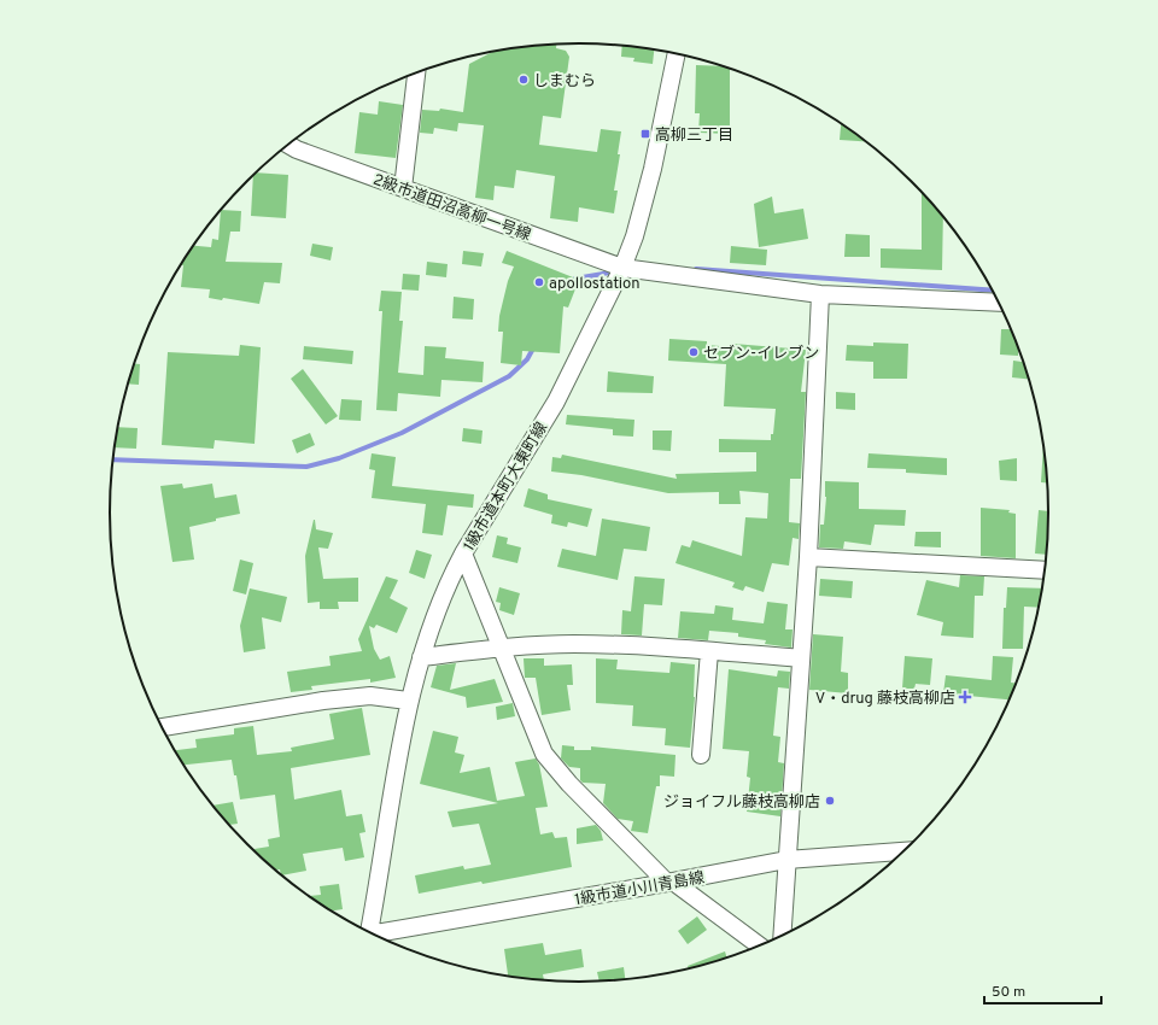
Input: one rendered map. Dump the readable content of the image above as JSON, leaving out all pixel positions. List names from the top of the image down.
{
  "streets": {
    "street": ["2級市道田沼高柳一号線", "1級市道本町大東町線", "1級市道小川青島線"]
  },
  "crossings": [
    ["2級市道田沼高柳一号線", "1級市道本町大東町線"]
  ],
  "places": {
    "other": [
      "しまむら",
      "apollostation",
      "セブン-イレブン",
      "ジョイフル藤枝高柳店"
    ],
    "transit": ["高柳三丁目"],
    "health": ["V・drug 藤枝高柳店"]
  },
  "scale_bar": "50 m"
}
